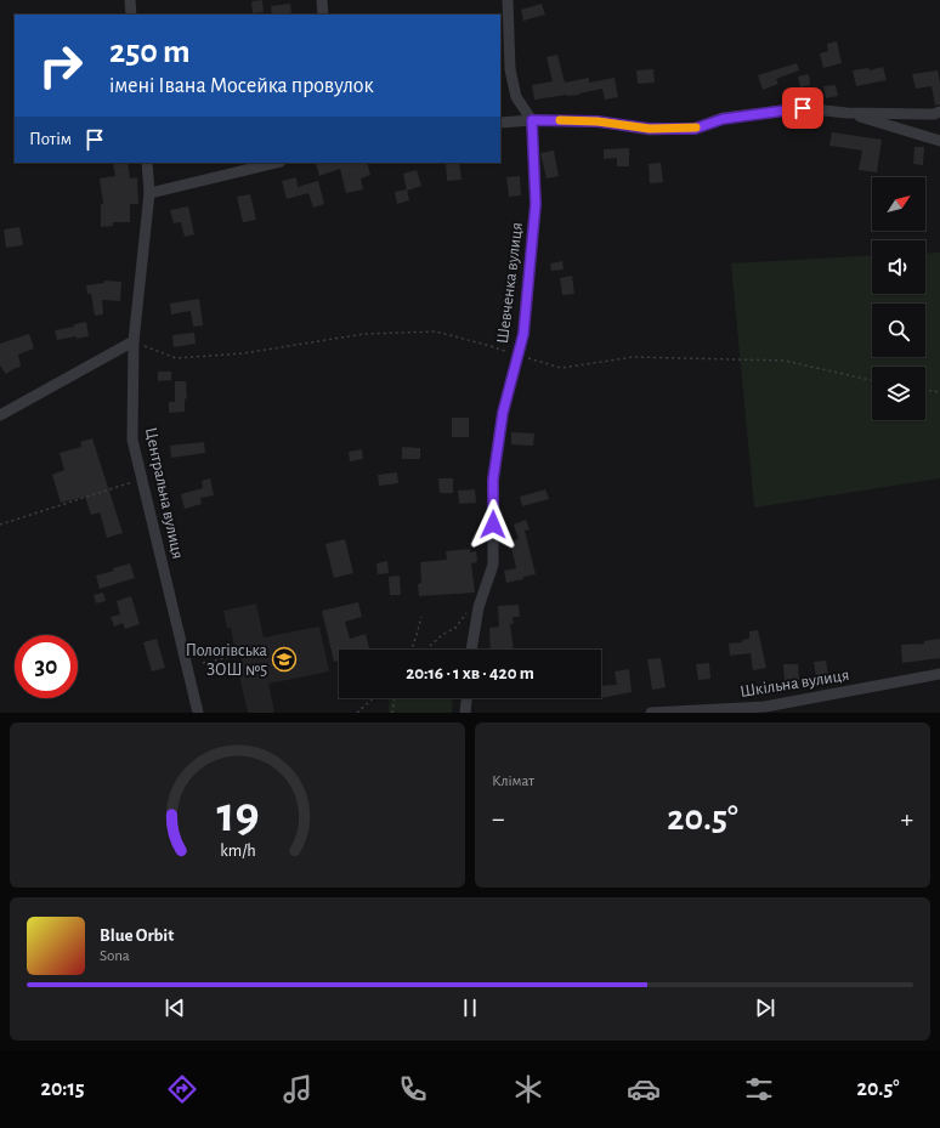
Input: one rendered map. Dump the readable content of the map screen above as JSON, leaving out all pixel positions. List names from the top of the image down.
{
  "streets": {
    "street": ["Шевченка вулиця", "Центральна вулиця", "Шкільна вулиця"]
  },
  "places": {
    "school or university": ["Пологівська ЗОШ №5"]
  },
  "north": "top right",
  "page": {
    "turn": ["250 m", "імені Івана Мосейка провулок"],
    "then": "Потім",
    "limit": "30",
    "trip": "20:16 · 1 хв · 420 m",
    "tile": "Клімат",
    "heat": ["−", "20.5°", "+"],
    "song": ["Blue Orbit", "Sona"],
    "tabs": ["20:15", "20.5°"],
    "gauge": ["19", "km/h"]
  }
}
